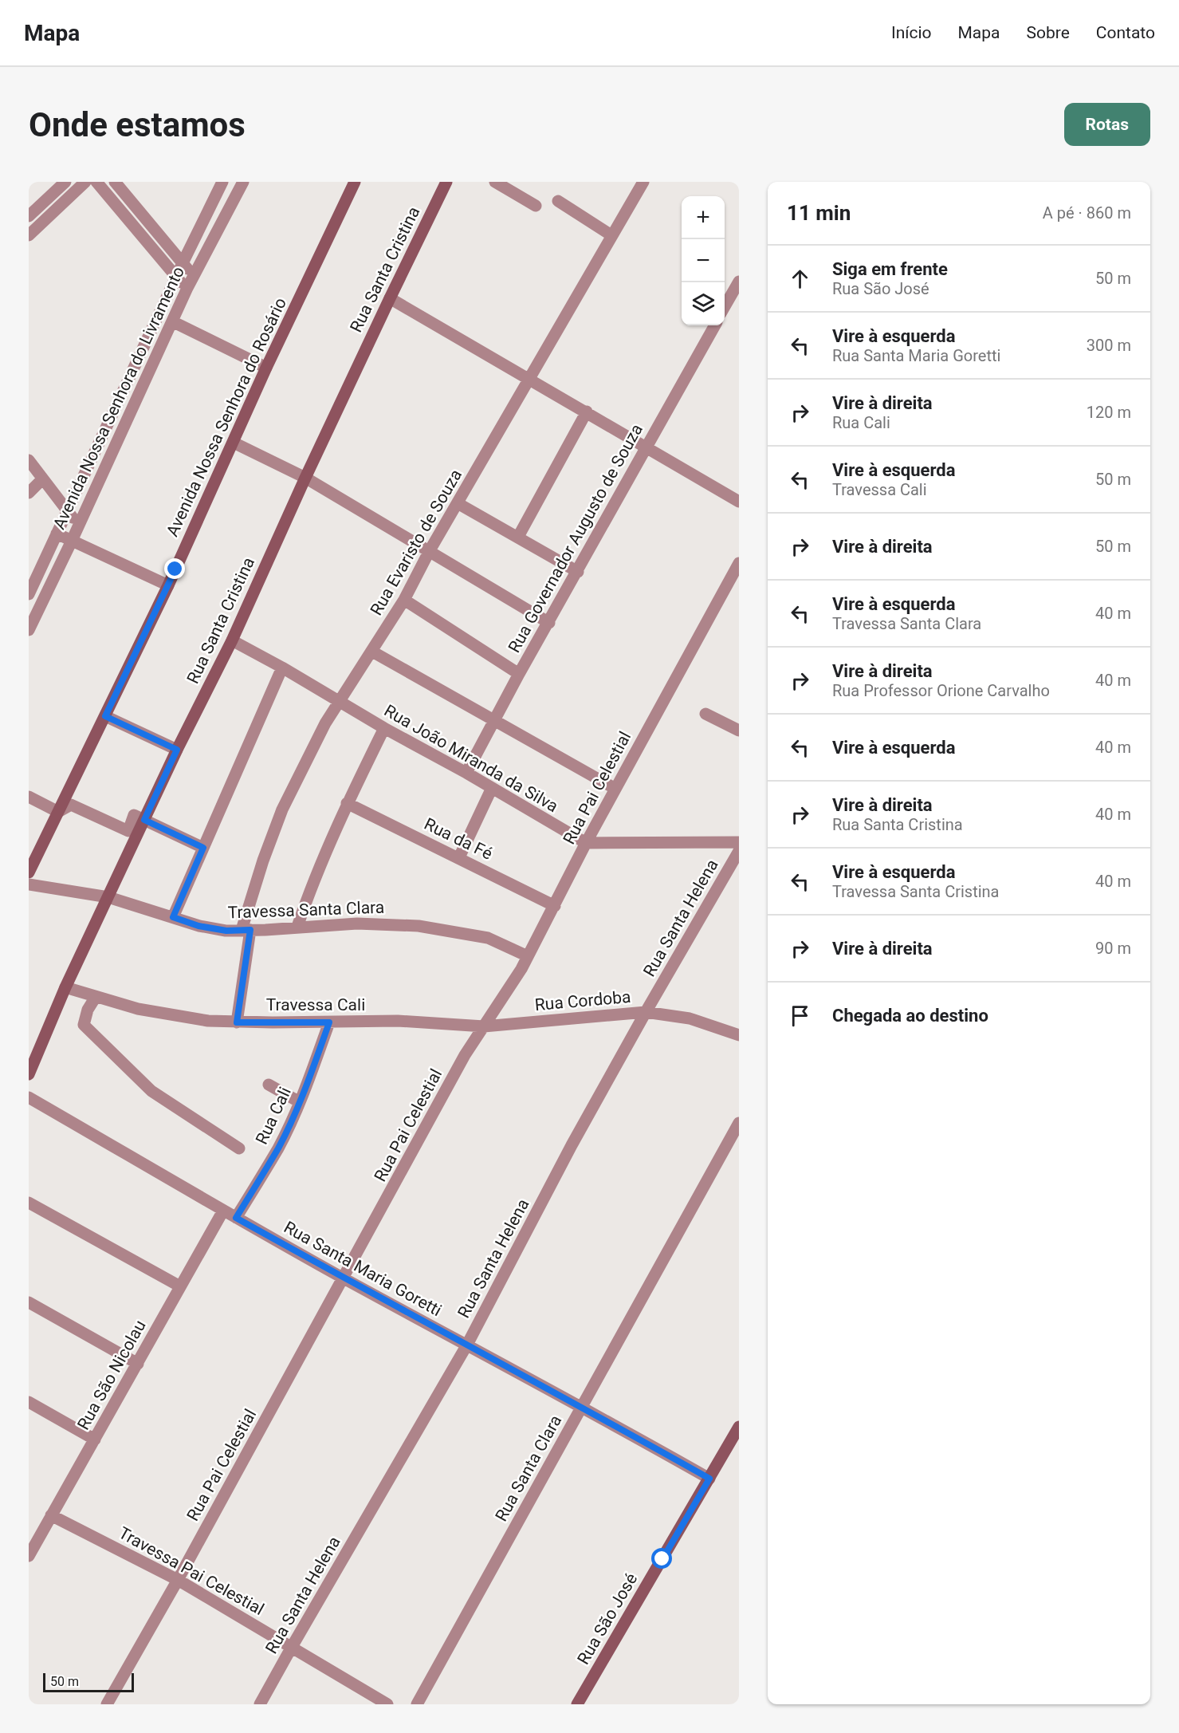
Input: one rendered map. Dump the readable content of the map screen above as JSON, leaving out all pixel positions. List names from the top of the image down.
{
  "streets": {
    "main road": ["Rua Santa Cristina", "Avenida Nossa Senhora do Rosário", "Rua São José"],
    "street": [
      "Avenida Nossa Senhora do Livramento",
      "Rua Governador Augusto de Souza",
      "Rua Evaristo de Souza",
      "Rua João Miranda da Silva",
      "Rua Pai Celestial",
      "Rua da Fé",
      "Travessa Santa Clara",
      "Rua Santa Helena",
      "Rua Cordoba",
      "Travessa Cali",
      "Rua Cali",
      "Rua Santa Maria Goretti",
      "Rua São Nicolau",
      "Rua Santa Clara",
      "Travessa Pai Celestial"
    ]
  },
  "crossings": [
    ["Rua Santa Cristina", "Rua João Miranda da Silva"],
    ["Rua Santa Cristina", "Travessa Santa Clara"],
    ["Rua Santa Cristina", "Travessa Cali"],
    ["Rua Governador Augusto de Souza", "Rua João Miranda da Silva"],
    ["Rua Evaristo de Souza", "Rua João Miranda da Silva"],
    ["Rua Evaristo de Souza", "Travessa Santa Clara"],
    ["Rua Evaristo de Souza", "Travessa Cali"],
    ["Rua João Miranda da Silva", "Rua Pai Celestial"],
    ["Rua Pai Celestial", "Rua da Fé"],
    ["Rua Pai Celestial", "Travessa Santa Clara"],
    ["Rua Pai Celestial", "Rua Cordoba"],
    ["Rua Pai Celestial", "Travessa Cali"],
    ["Rua Pai Celestial", "Rua Santa Maria Goretti"],
    ["Rua Pai Celestial", "Travessa Pai Celestial"],
    ["Rua Santa Helena", "Rua Cordoba"],
    ["Rua Santa Helena", "Rua Santa Maria Goretti"],
    ["Rua Santa Helena", "Travessa Pai Celestial"],
    ["Rua Cordoba", "Travessa Cali"],
    ["Travessa Cali", "Rua Cali"],
    ["Rua Cali", "Rua Santa Maria Goretti"],
    ["Rua Santa Maria Goretti", "Rua São Nicolau"],
    ["Rua Santa Maria Goretti", "Rua Santa Clara"],
    ["Rua Santa Maria Goretti", "Rua São José"],
    ["Rua São Nicolau", "Travessa Pai Celestial"]
  ],
  "scale_bar": "50 m",
  "page": {
    "header": "Mapa",
    "nav": [
      "Início",
      "Mapa",
      "Sobre",
      "Contato"
    ],
    "buttons": "Rotas",
    "title": "Onde estamos",
    "heading": ["11 min", "A pé · 860 m"],
    "map_buttons": ["+", "−"],
    "list": [
      ["Siga em frente", "Rua São José", "50 m"],
      ["Vire à esquerda", "Rua Santa Maria Goretti", "300 m"],
      ["Vire à direita", "Rua Cali", "120 m"],
      ["Vire à esquerda", "Travessa Cali", "50 m"],
      ["Vire à direita", "50 m"],
      ["Vire à esquerda", "Travessa Santa Clara", "40 m"],
      ["Vire à direita", "Rua Professor Orione Carvalho", "40 m"],
      ["Vire à esquerda", "40 m"],
      ["Vire à direita", "Rua Santa Cristina", "40 m"],
      ["Vire à esquerda", "Travessa Santa Cristina", "40 m"],
      ["Vire à direita", "90 m"],
      "Chegada ao destino"
    ],
    "scale": "50 m"
  }
}
